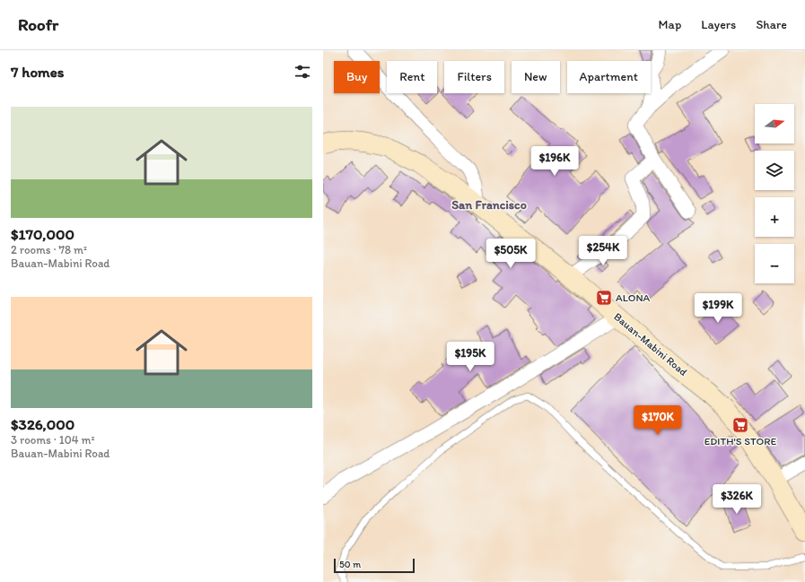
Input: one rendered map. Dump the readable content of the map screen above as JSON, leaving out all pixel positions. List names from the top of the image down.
{
  "streets": {
    "main road": ["Bauan-Mabini Road"]
  },
  "districts": ["San Francisco"],
  "places": {
    "supermarket": ["ALONA", "EDITH'S STORE"]
  },
  "scale_bar": "50 m",
  "north": "right",
  "page": {
    "header": "Roofr",
    "nav": ["Map", "Layers", "Share"],
    "heading": "7 homes",
    "chip": [
      "Buy",
      "Rent",
      "Filters",
      "New",
      "Apartment"
    ],
    "list": [
      {
        "name": "$170,000",
        "note": "2 rooms · 78 m² · Bauan-Mabini Road"
      },
      {
        "name": "$326,000",
        "note": "3 rooms · 104 m² · Bauan-Mabini Road"
      }
    ],
    "map_buttons": ["+", "−"],
    "price": [
      "$196K",
      "$254K",
      "$505K",
      "$199K",
      "$195K",
      "$170K",
      "$326K"
    ],
    "scale": "50 m"
  }
}
